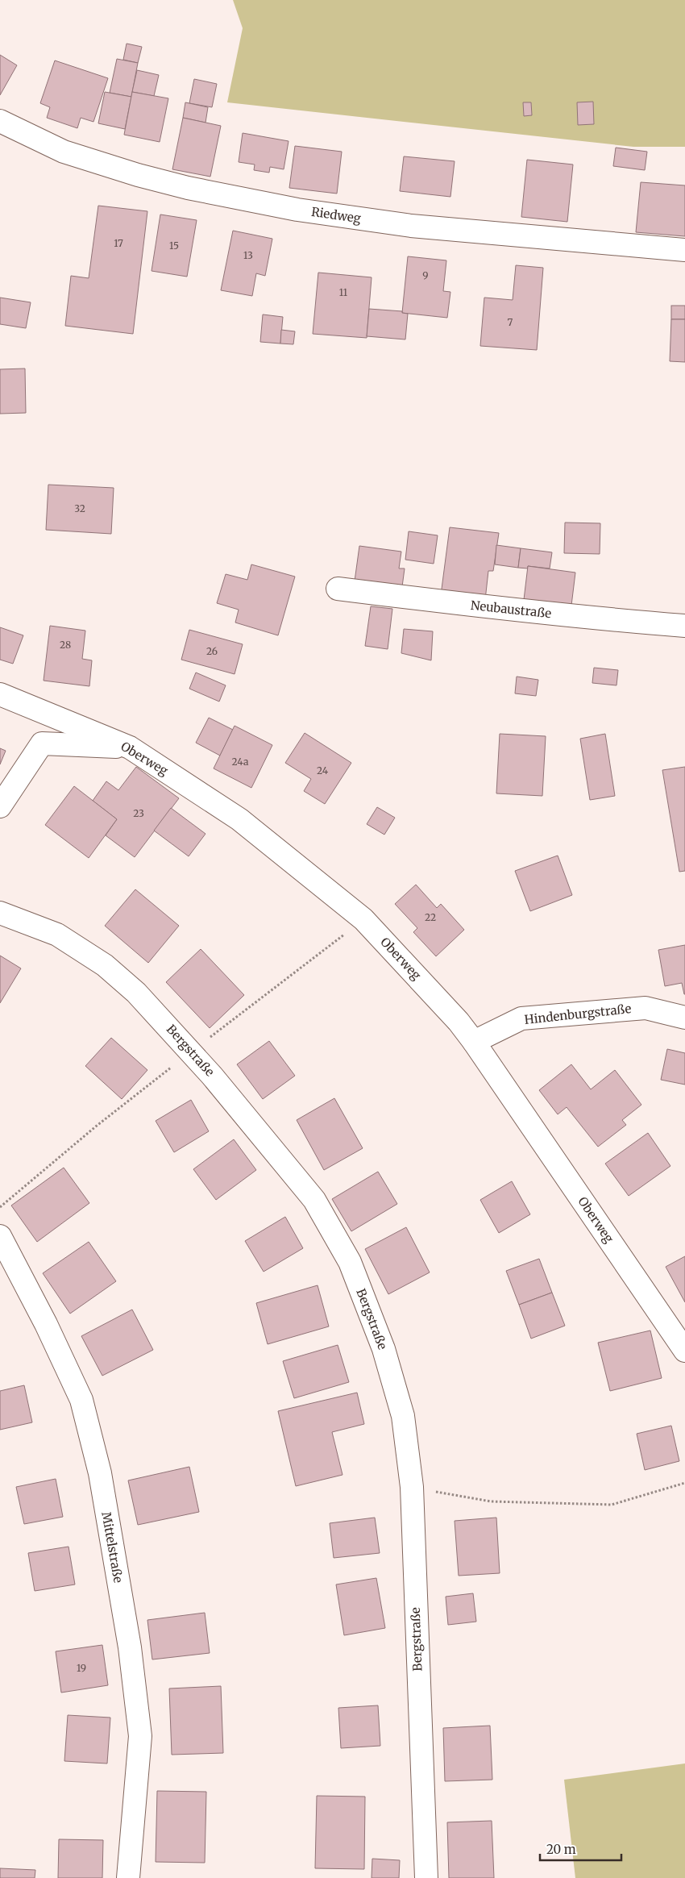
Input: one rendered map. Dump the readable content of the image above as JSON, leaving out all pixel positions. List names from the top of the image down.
{
  "streets": {
    "street": [
      "Riedweg",
      "Neubaustraße",
      "Oberweg",
      "Hindenburgstraße",
      "Bergstraße",
      "Mittelstraße"
    ]
  },
  "crossings": [
    ["Oberweg", "Hindenburgstraße"]
  ],
  "house_numbers": [
    "17",
    "15",
    "13",
    "9",
    "11",
    "7",
    "32",
    "28",
    "26",
    "24a",
    "24",
    "23",
    "22",
    "19"
  ],
  "scale_bar": "20 m"
}
